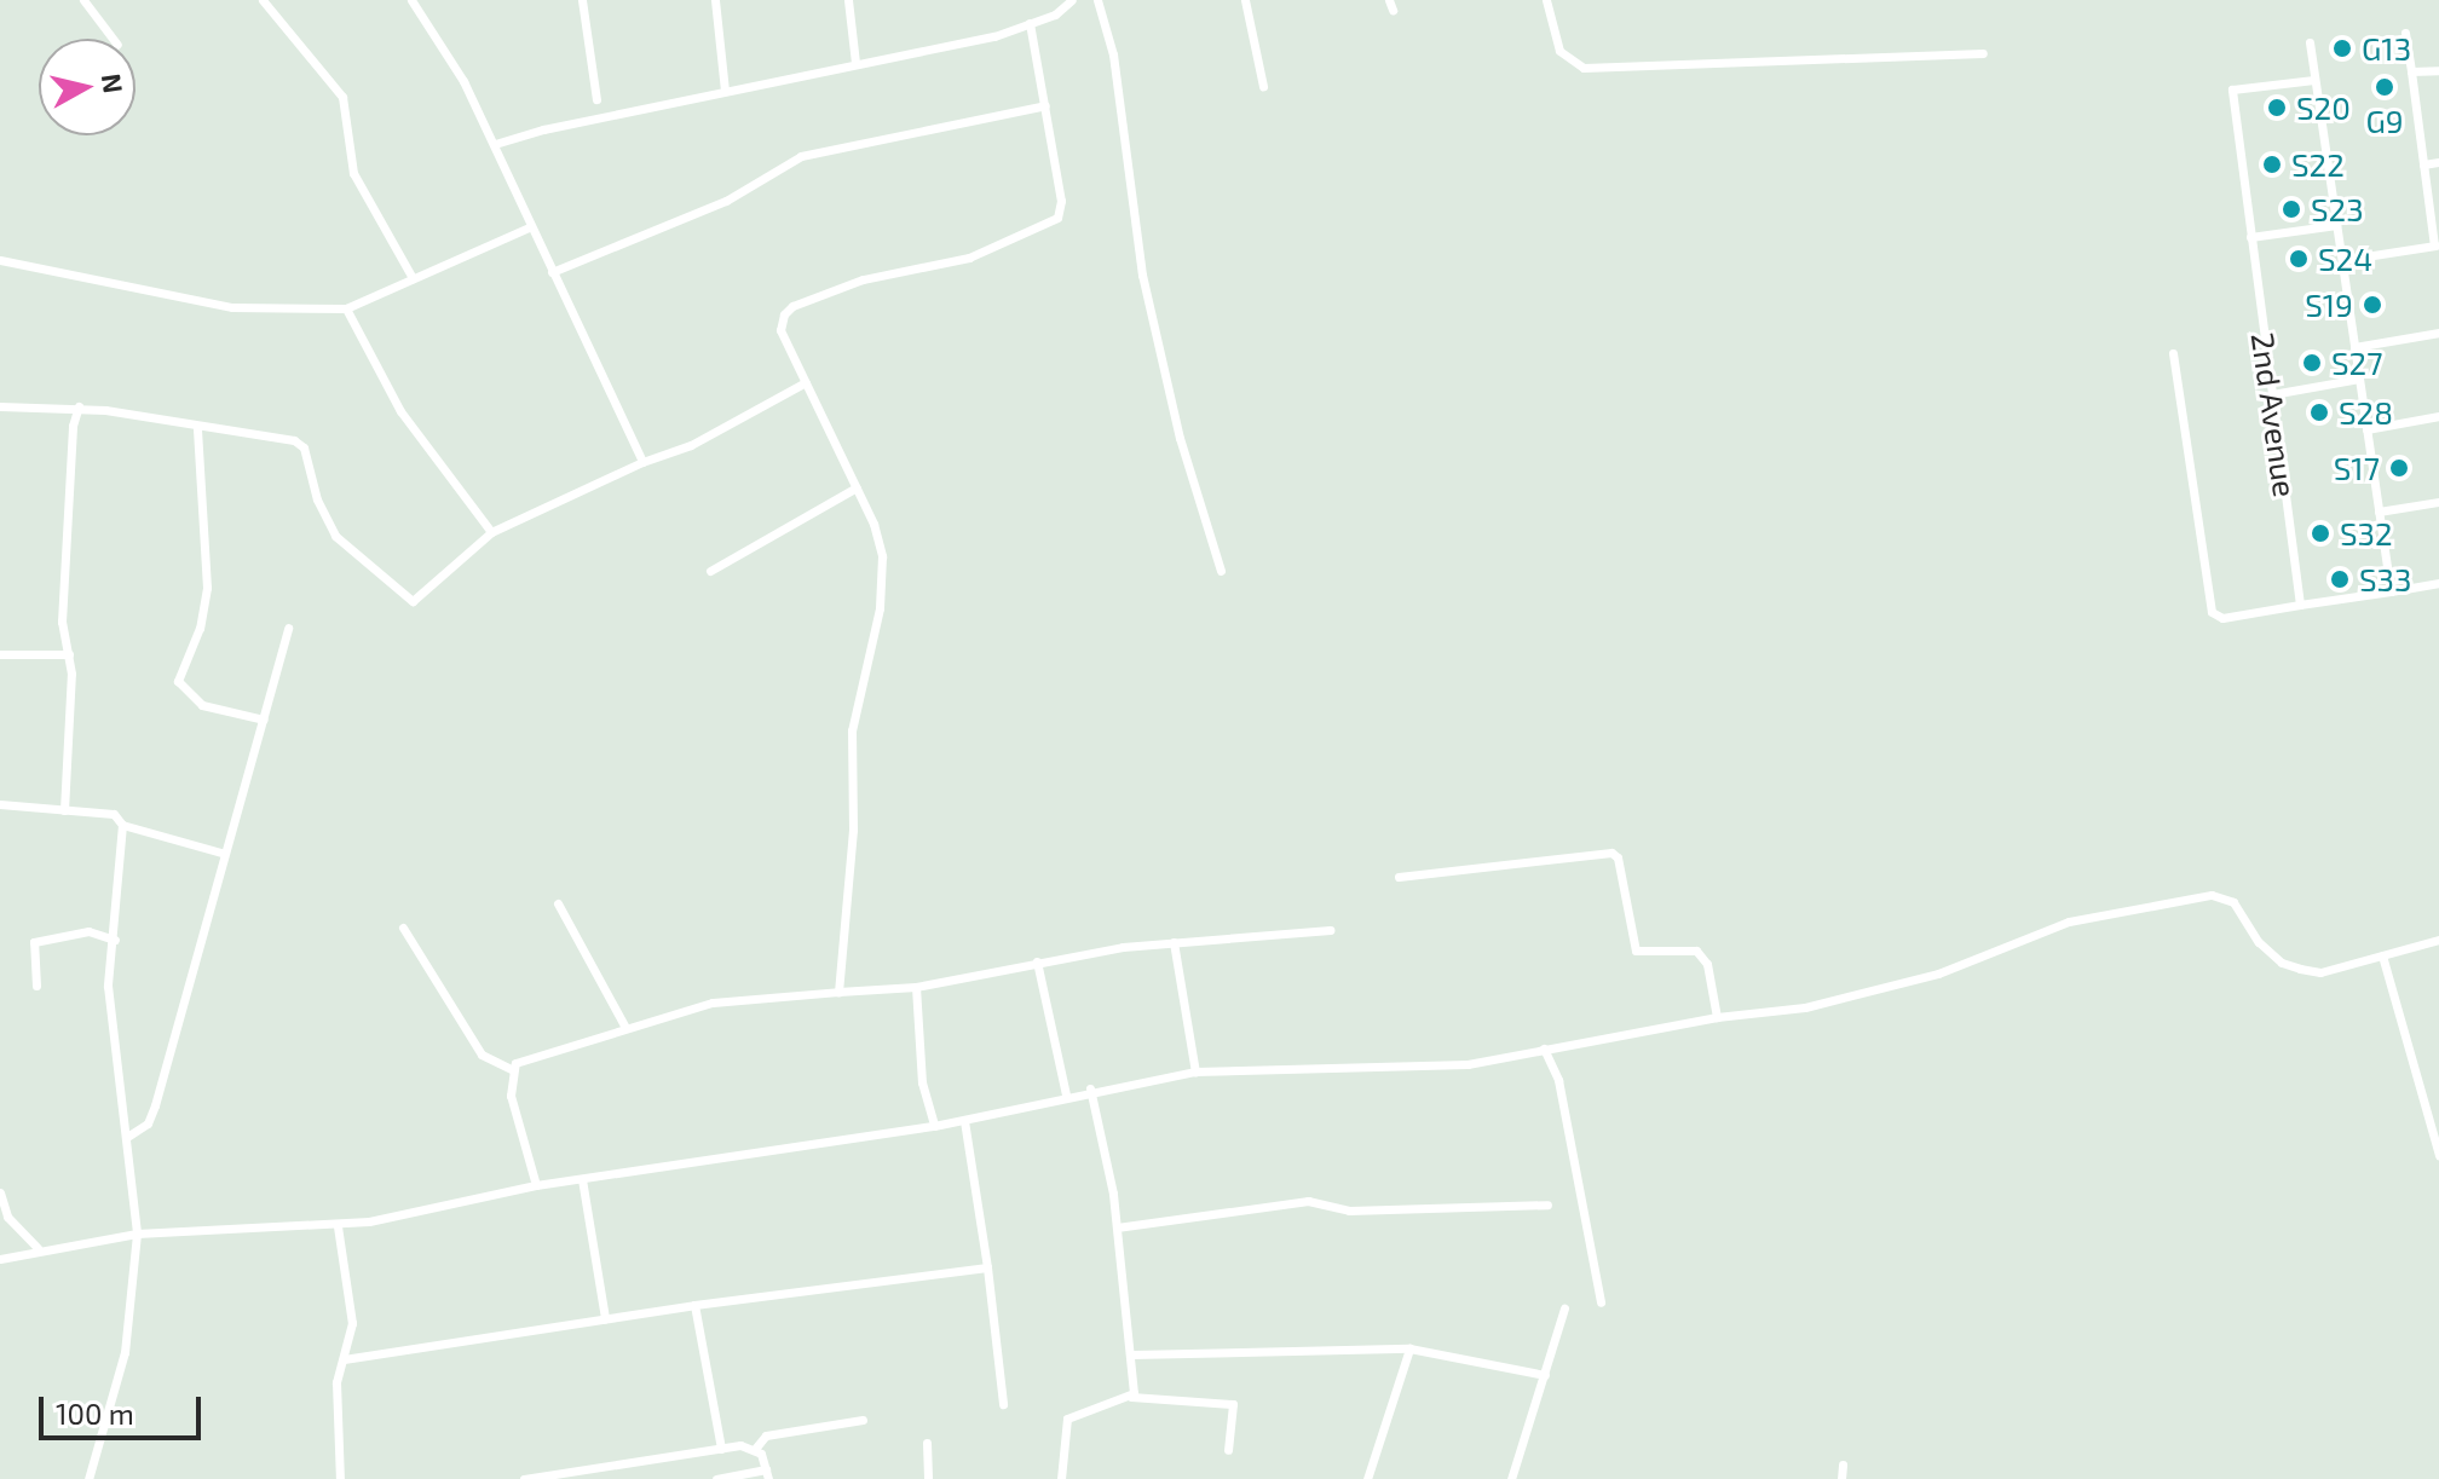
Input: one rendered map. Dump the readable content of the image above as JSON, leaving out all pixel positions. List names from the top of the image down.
{
  "streets": {
    "street": ["2nd Avenue"]
  },
  "places": [
    "G13",
    "G9",
    "S20",
    "S22",
    "S23",
    "S24",
    "S19",
    "S27",
    "S28",
    "S17",
    "S32",
    "S33"
  ],
  "scale_bar": "100 m",
  "north": "right"
}
